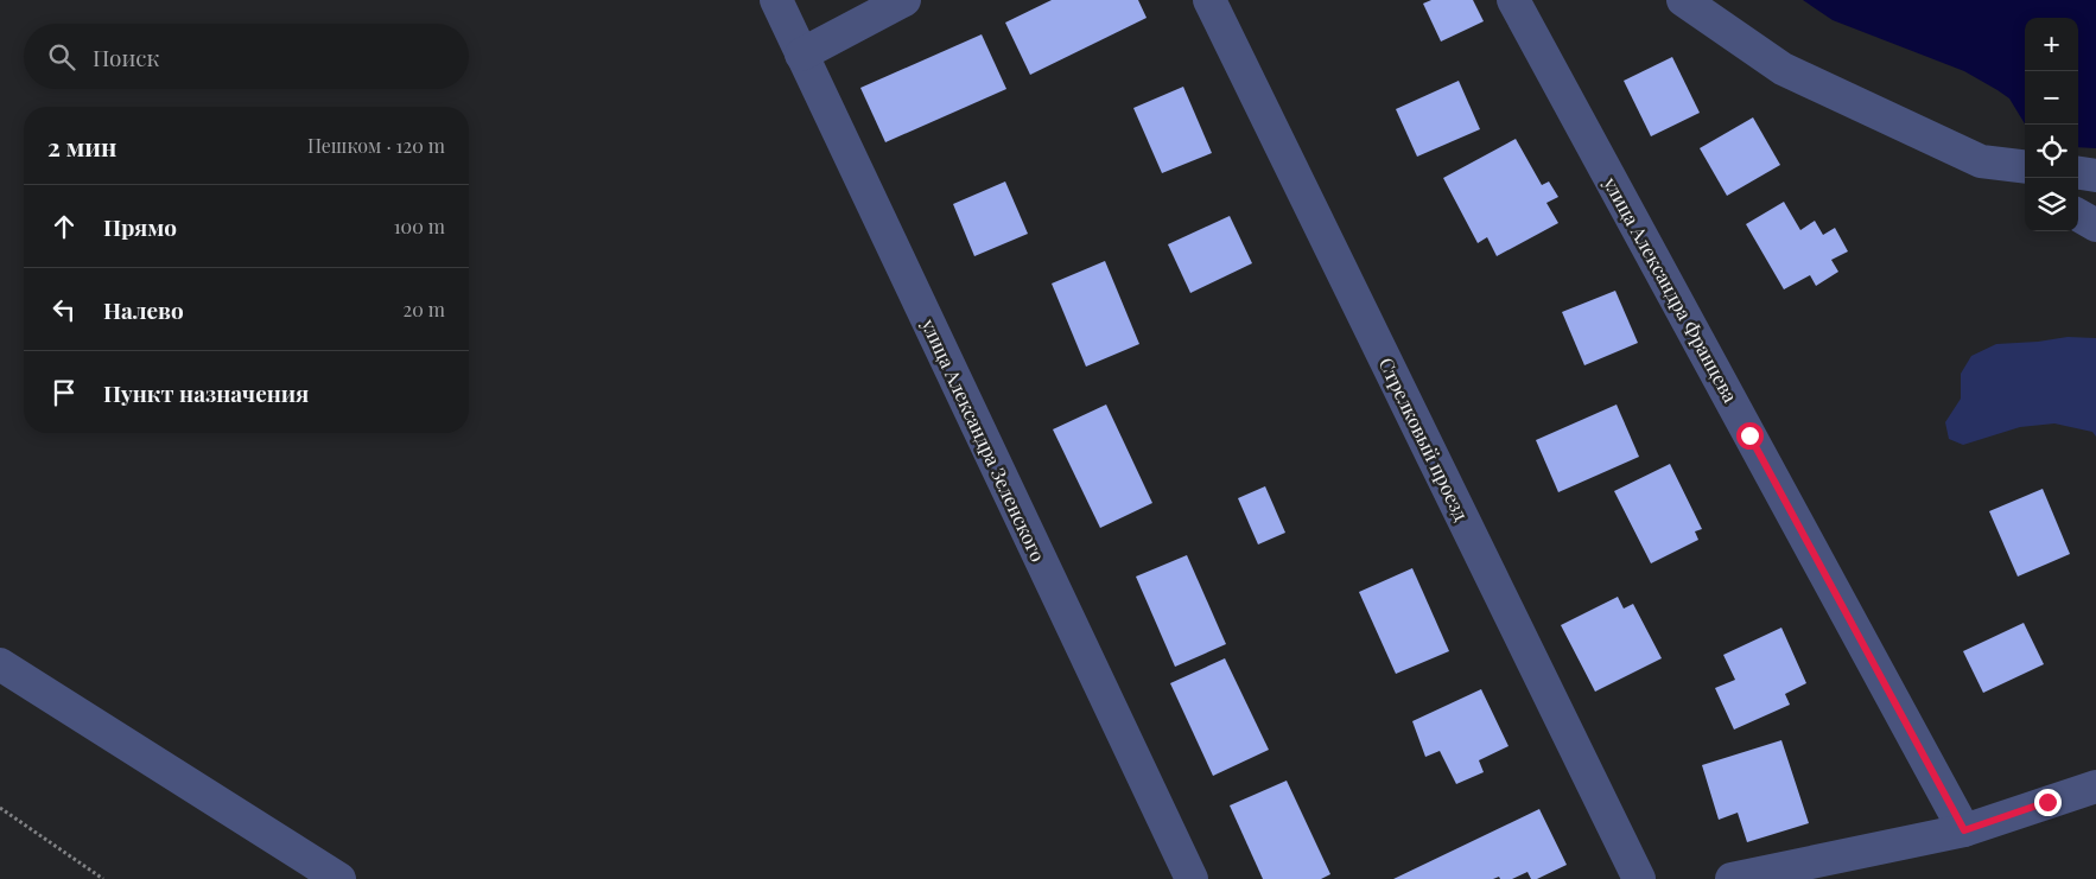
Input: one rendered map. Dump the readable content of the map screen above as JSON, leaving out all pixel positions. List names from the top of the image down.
{
  "streets": {
    "street": ["улица Александра Францева", "Стрелковый проезд", "улица Александра Зеленского"]
  },
  "page": {
    "map_buttons": ["+", "−"],
    "search": "Поиск",
    "heading": ["2 мин", "Пешком · 120 m"],
    "list": [
      ["Прямо", "100 m"],
      ["Налево", "20 m"],
      "Пункт назначения"
    ]
  }
}
